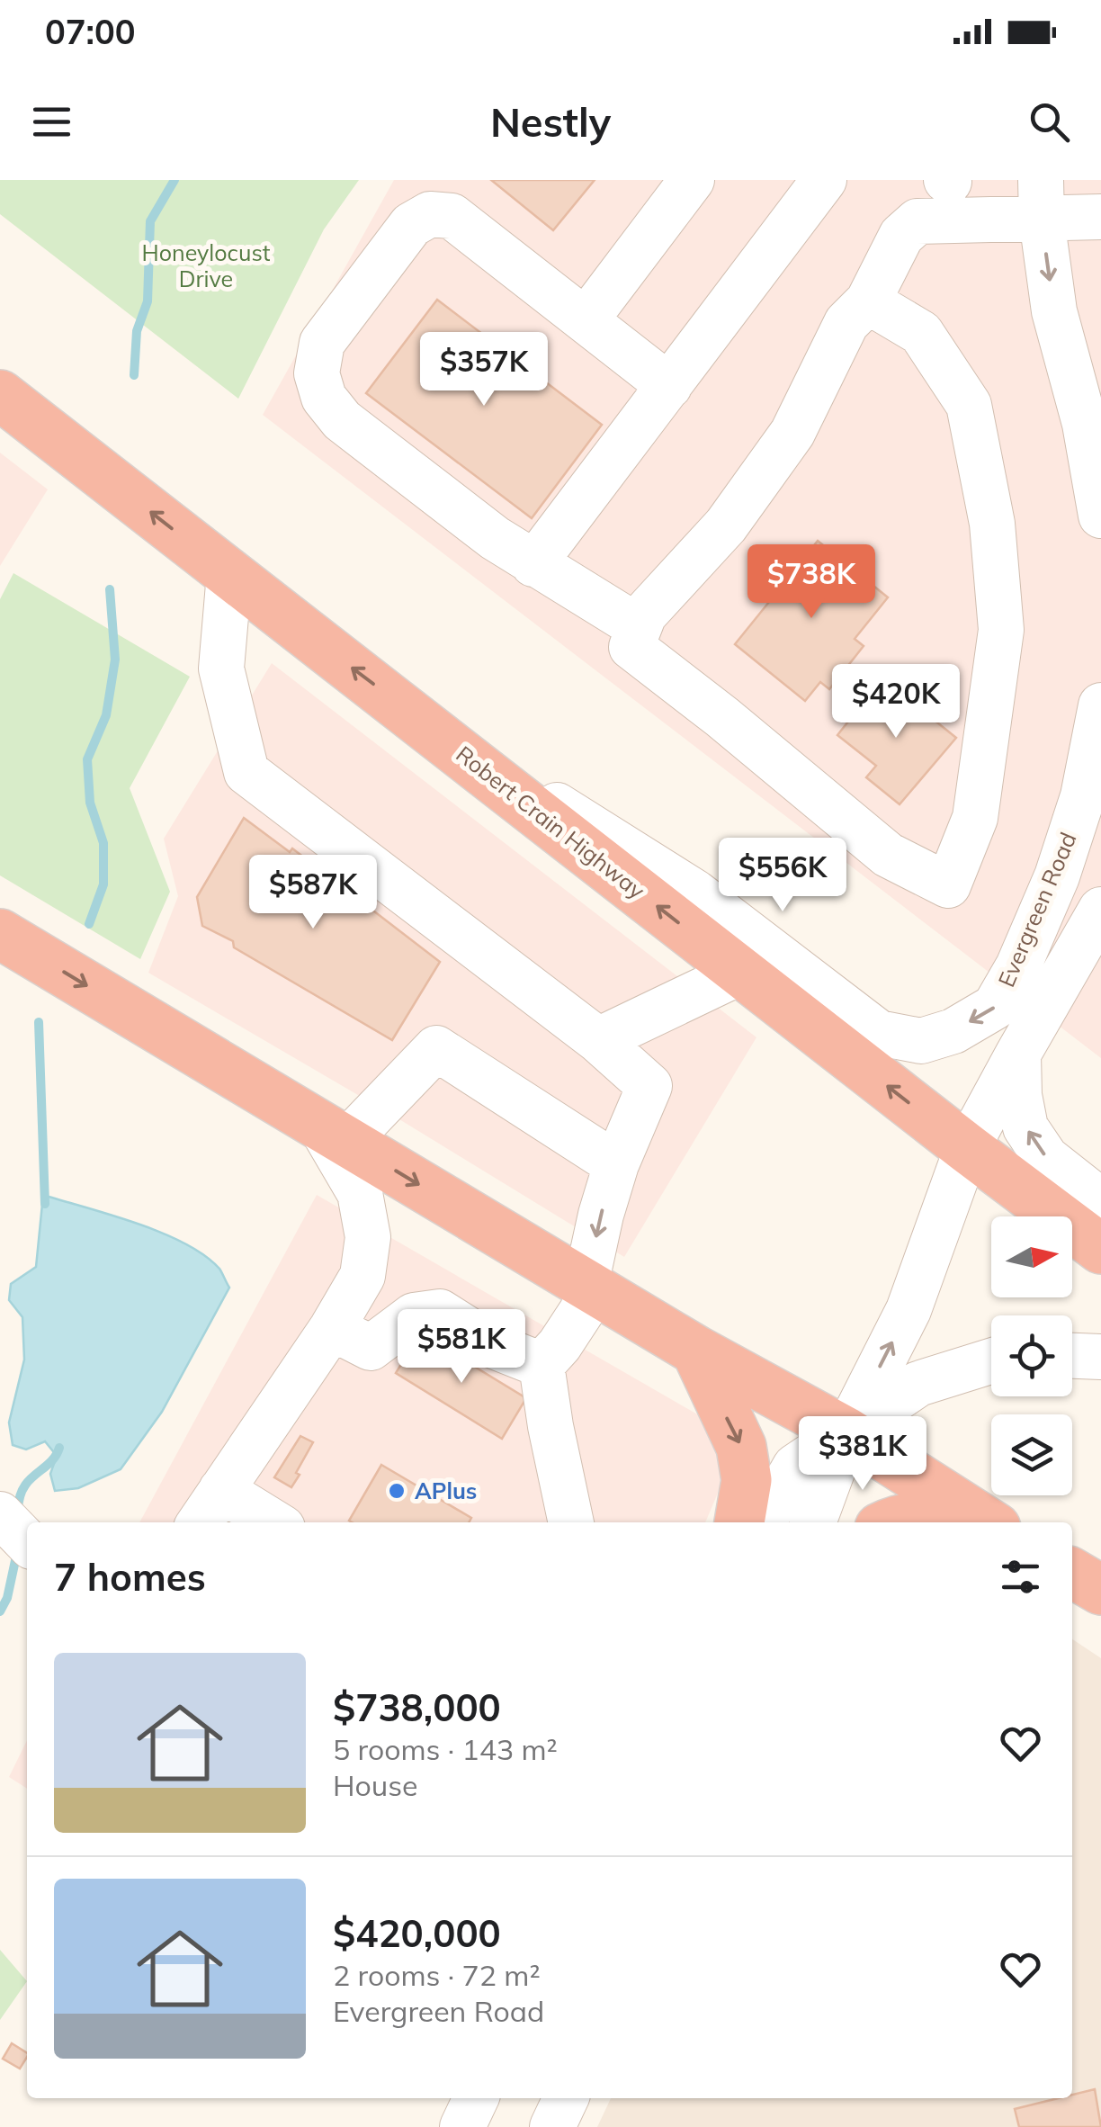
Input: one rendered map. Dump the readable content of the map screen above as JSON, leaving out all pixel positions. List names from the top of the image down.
{
  "streets": {
    "highway": ["Robert Crain Highway"],
    "street": ["Evergreen Road"]
  },
  "crossings": [
    ["Robert Crain Highway", "Evergreen Road"]
  ],
  "parks": ["Honeylocust Drive"],
  "places": ["APlus"],
  "north": "right",
  "page": {
    "status": "07:00",
    "header": "Nestly",
    "price": [
      "$357K",
      "$738K",
      "$420K",
      "$556K",
      "$587K",
      "$581K",
      "$381K"
    ],
    "heading": "7 homes",
    "list": [
      {
        "name": "$738,000",
        "note": "5 rooms · 143 m² · House"
      },
      {
        "name": "$420,000",
        "note": "2 rooms · 72 m² · Evergreen Road"
      }
    ]
  }
}
